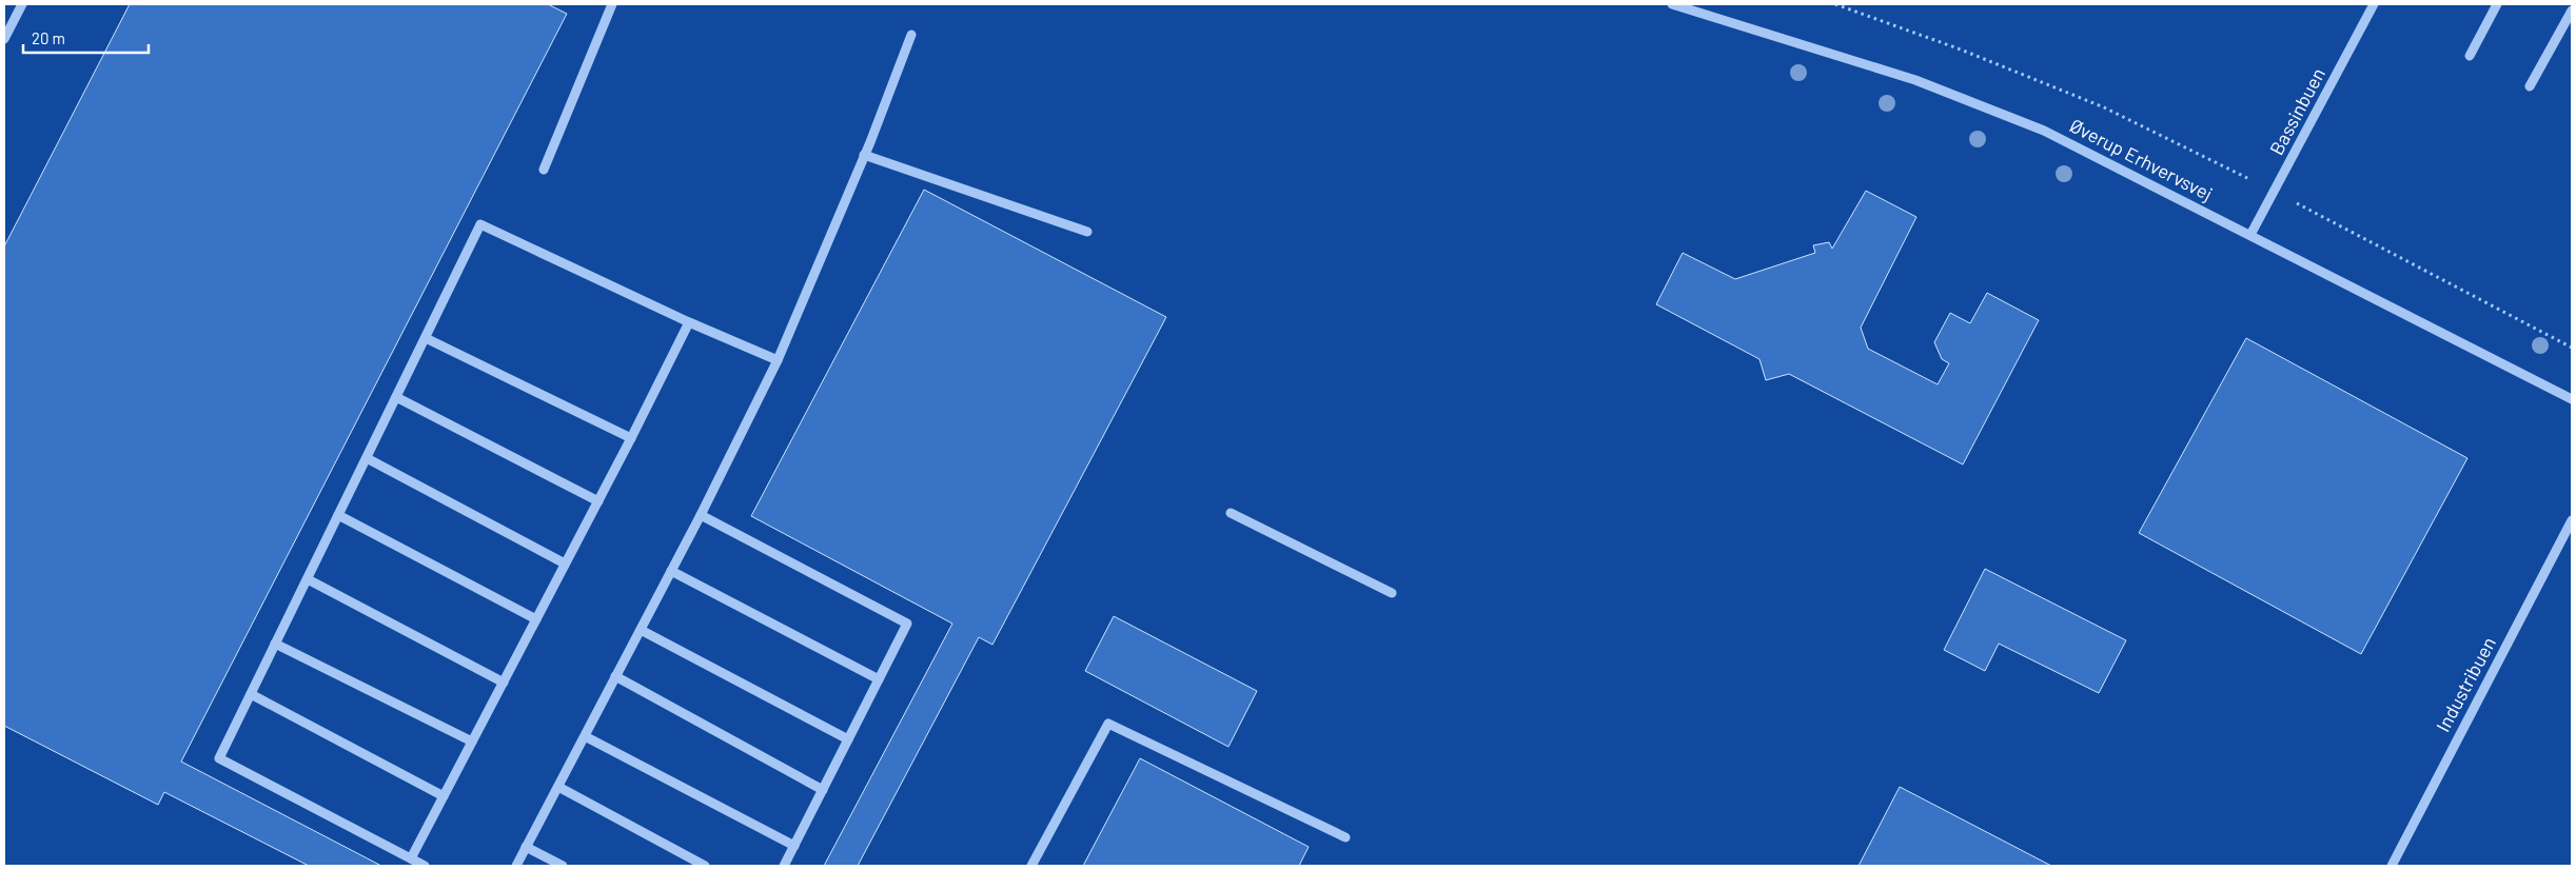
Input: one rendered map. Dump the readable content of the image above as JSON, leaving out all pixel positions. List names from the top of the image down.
{
  "streets": {
    "street": ["Bassinbuen", "Øverup Erhvervsvej", "Industribuen"]
  },
  "crossings": [
    ["Bassinbuen", "Øverup Erhvervsvej"]
  ],
  "scale_bar": "20 m"
}
